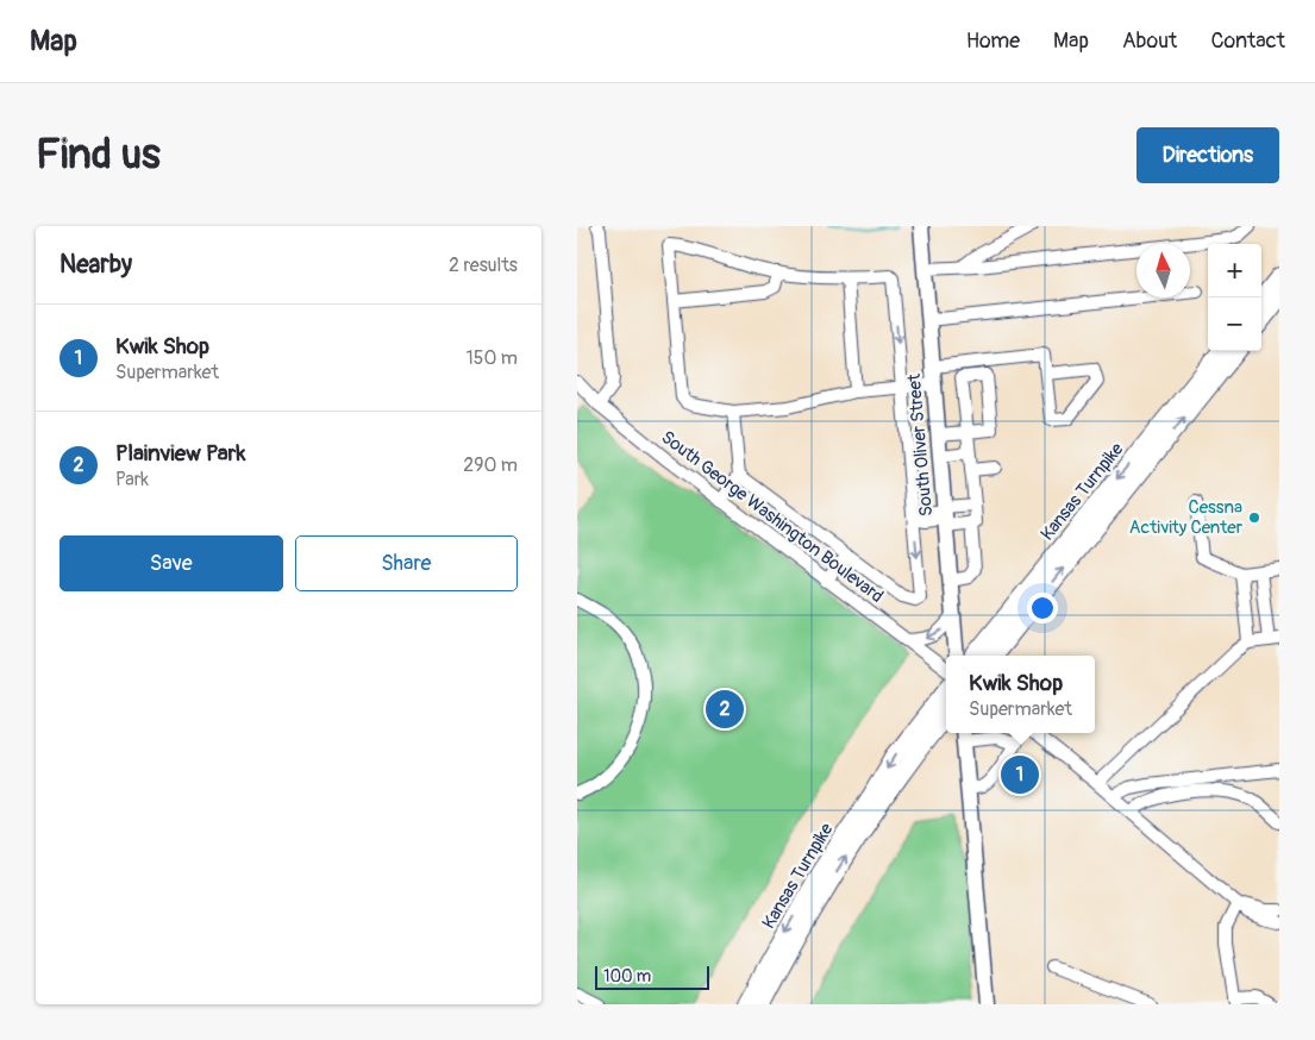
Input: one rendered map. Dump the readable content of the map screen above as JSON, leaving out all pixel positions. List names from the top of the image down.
{
  "streets": {
    "highway": ["Kansas Turnpike"],
    "main road": ["South Oliver Street"],
    "street": ["South George Washington Boulevard"]
  },
  "places": ["Cessna Activity Center"],
  "scale_bar": "100 m",
  "north": "top",
  "page": {
    "header": "Map",
    "nav": [
      "Home",
      "Map",
      "About",
      "Contact"
    ],
    "buttons": [
      "Directions",
      ["Save", "Share"]
    ],
    "title": "Find us",
    "heading": ["Nearby", "2 results"],
    "map_buttons": ["+", "−"],
    "list": [
      {
        "mark": "1",
        "name": "Kwik Shop",
        "note": "Supermarket",
        "value": "150 m"
      },
      {
        "mark": "2",
        "name": "Plainview Park",
        "note": "Park",
        "value": "290 m"
      }
    ],
    "popup": ["Kwik Shop", "Supermarket"],
    "pins": ["2", "1"],
    "scale": "100 m"
  }
}
